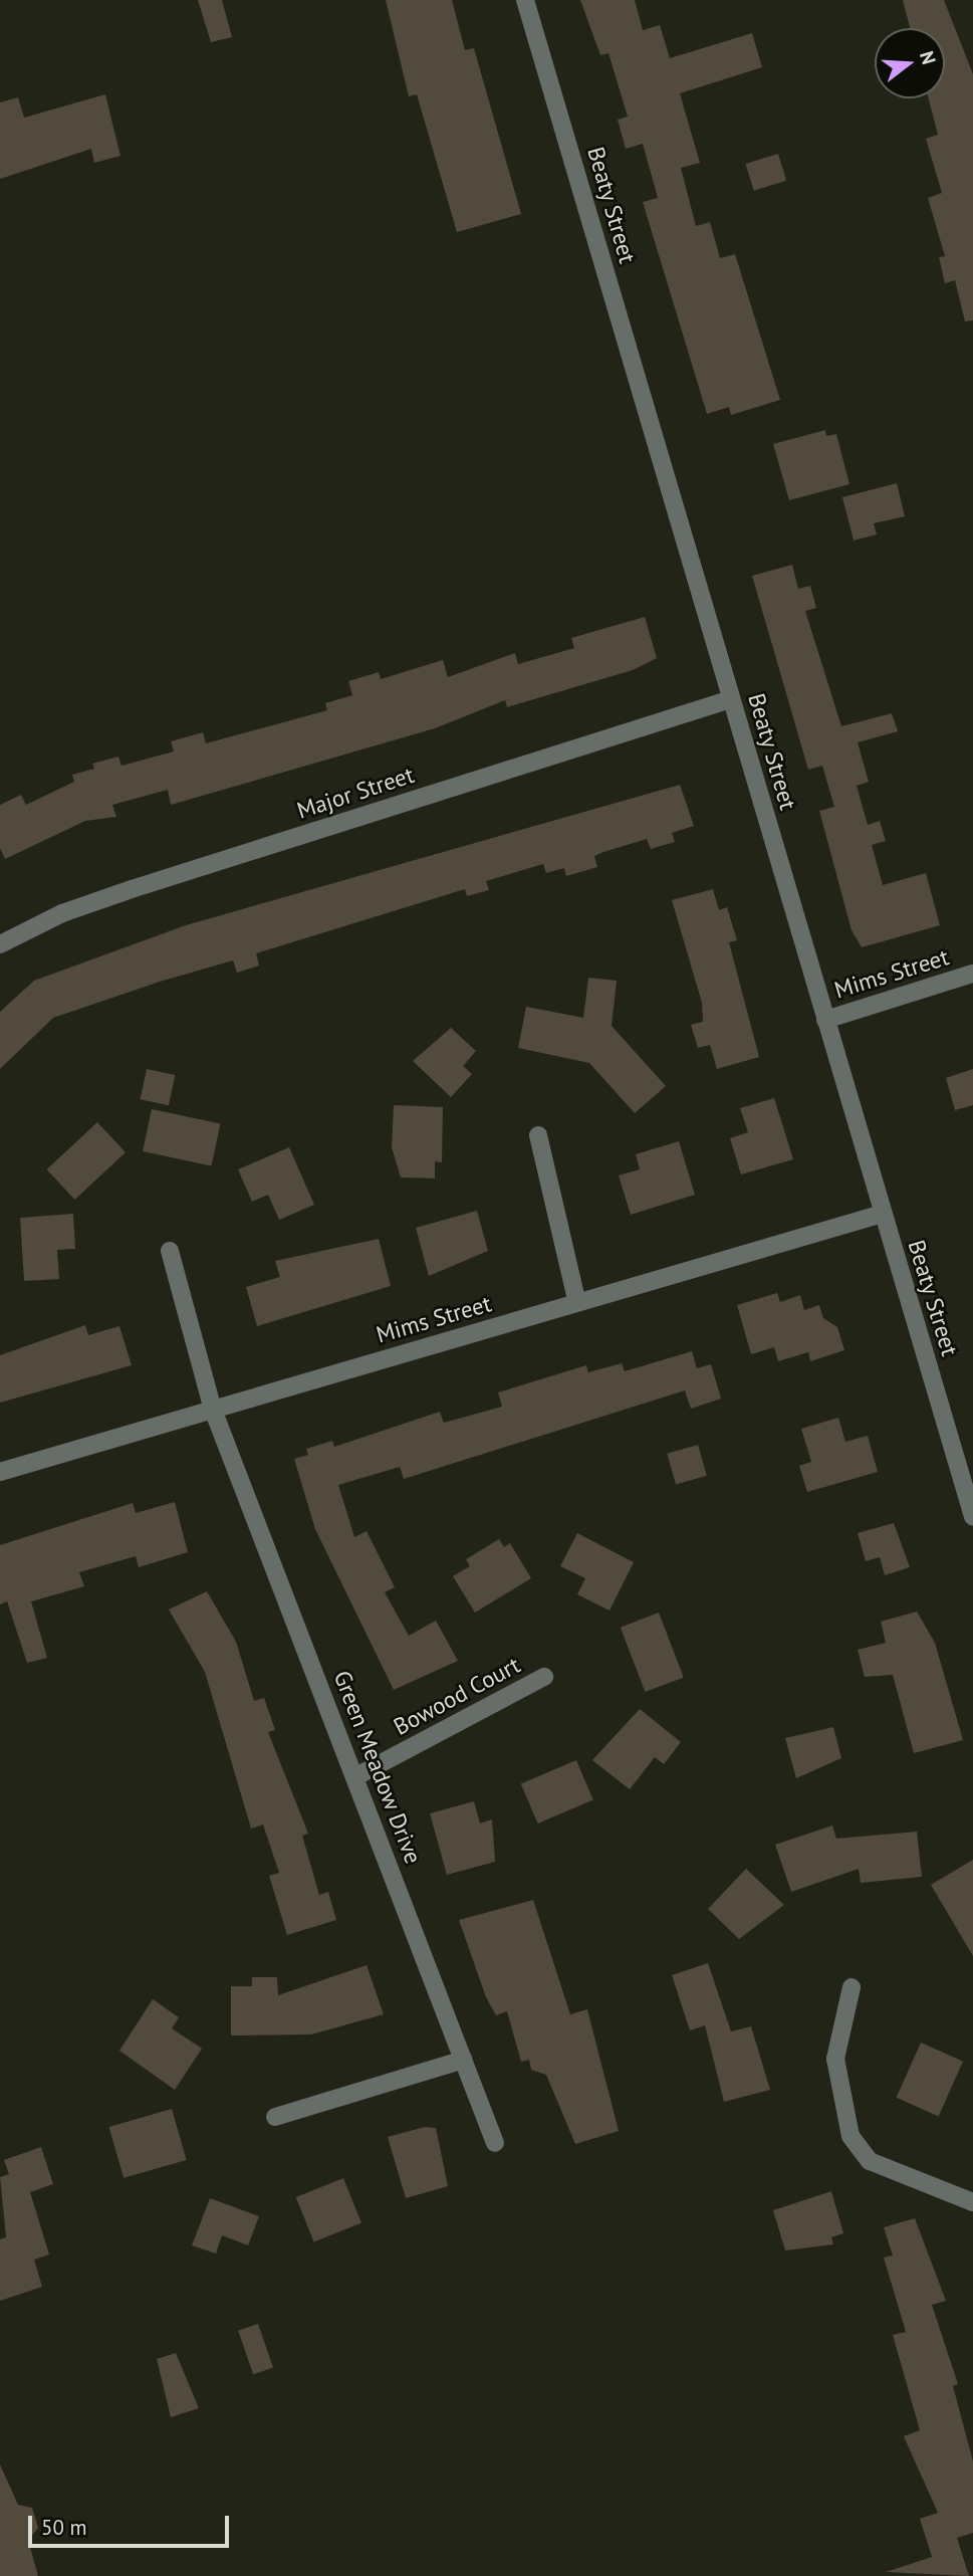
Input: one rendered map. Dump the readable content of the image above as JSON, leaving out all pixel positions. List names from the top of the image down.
{
  "streets": {
    "street": [
      "Beaty Street",
      "Major Street",
      "Mims Street",
      "Bowood Court",
      "Green Meadow Drive"
    ]
  },
  "crossings": [
    ["Beaty Street", "Major Street"],
    ["Beaty Street", "Mims Street"],
    ["Mims Street", "Green Meadow Drive"],
    ["Bowood Court", "Green Meadow Drive"]
  ],
  "scale_bar": "50 m",
  "north": "right"
}
